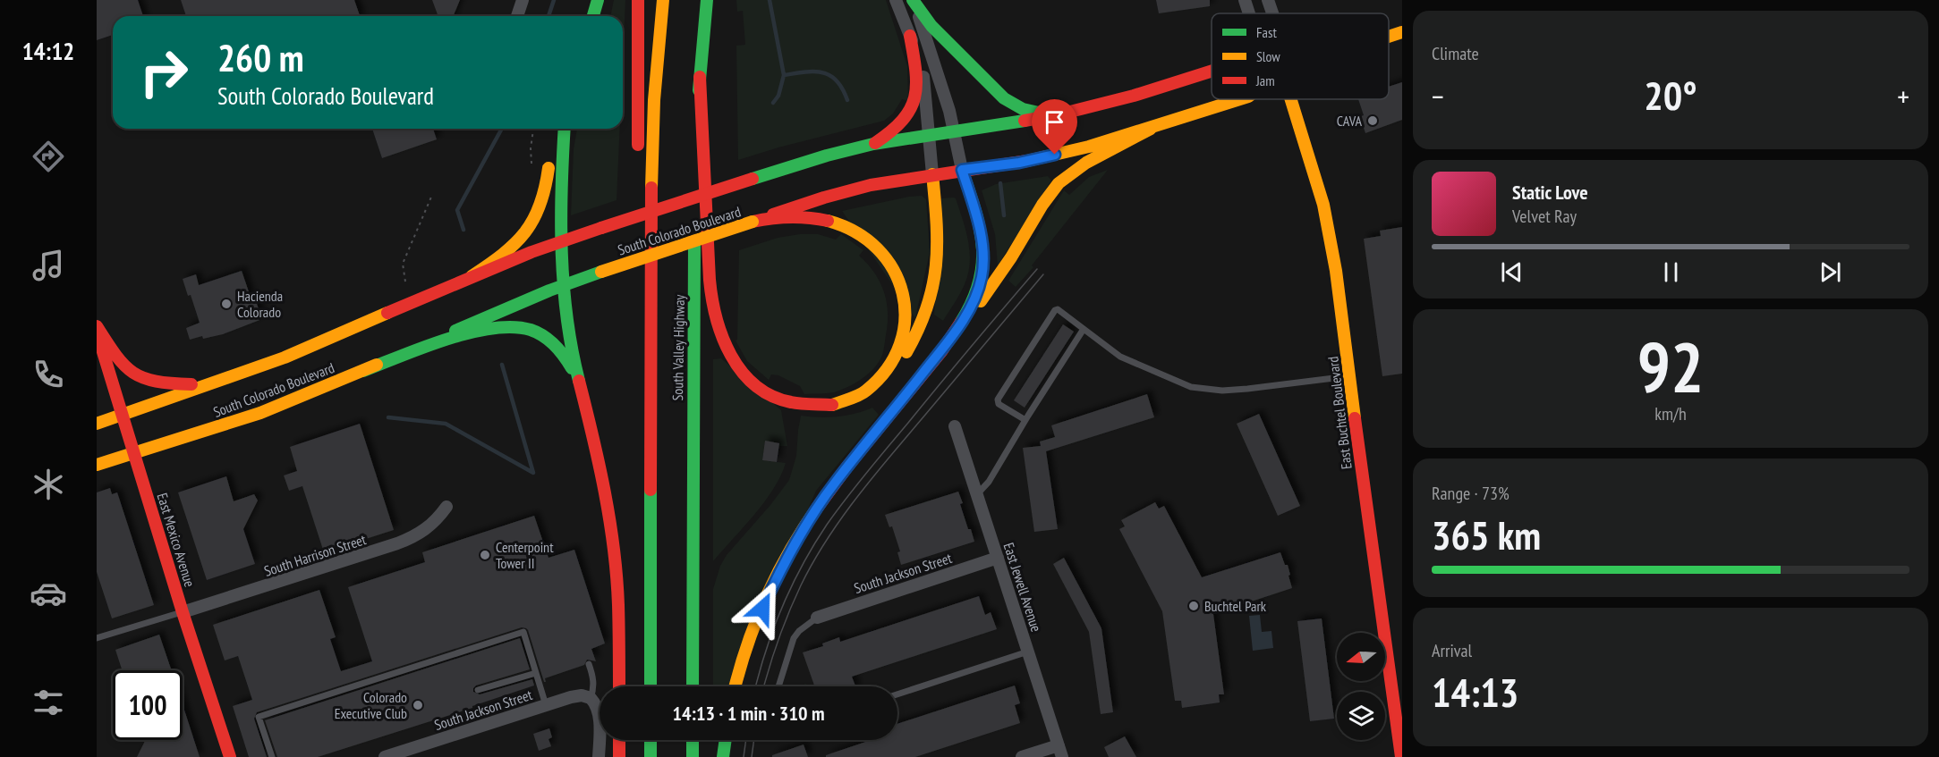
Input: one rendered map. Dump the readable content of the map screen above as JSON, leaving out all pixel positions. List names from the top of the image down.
{
  "streets": {
    "main road": [
      "South Colorado Boulevard",
      "South Valley Highway",
      "East Buchtel Boulevard",
      "East Mexico Avenue"
    ],
    "street": ["South Harrison Street", "South Jackson Street", "East Jewell Avenue"]
  },
  "crossings": [
    ["South Colorado Boulevard", "East Mexico Avenue"],
    ["East Mexico Avenue", "South Harrison Street"],
    ["South Jackson Street", "East Jewell Avenue"]
  ],
  "places": [
    "CAVA",
    "Hacienda Colorado",
    "Centerpoint Tower II",
    "Buchtel Park",
    "Colorado Executive Club"
  ],
  "legend": ["Fast", "Slow", "Jam"],
  "north": "left",
  "page": {
    "tabs": "14:12",
    "tile": [
      "Climate",
      ["92", "km/h"],
      ["Range · 73%", "365 km"],
      ["Arrival", "14:13"]
    ],
    "turn": ["260 m", "South Colorado Boulevard"],
    "heat": ["−", "20°", "+"],
    "song": ["Static Love", "Velvet Ray"],
    "limit": "100",
    "trip": "14:13 · 1 min · 310 m"
  }
}
